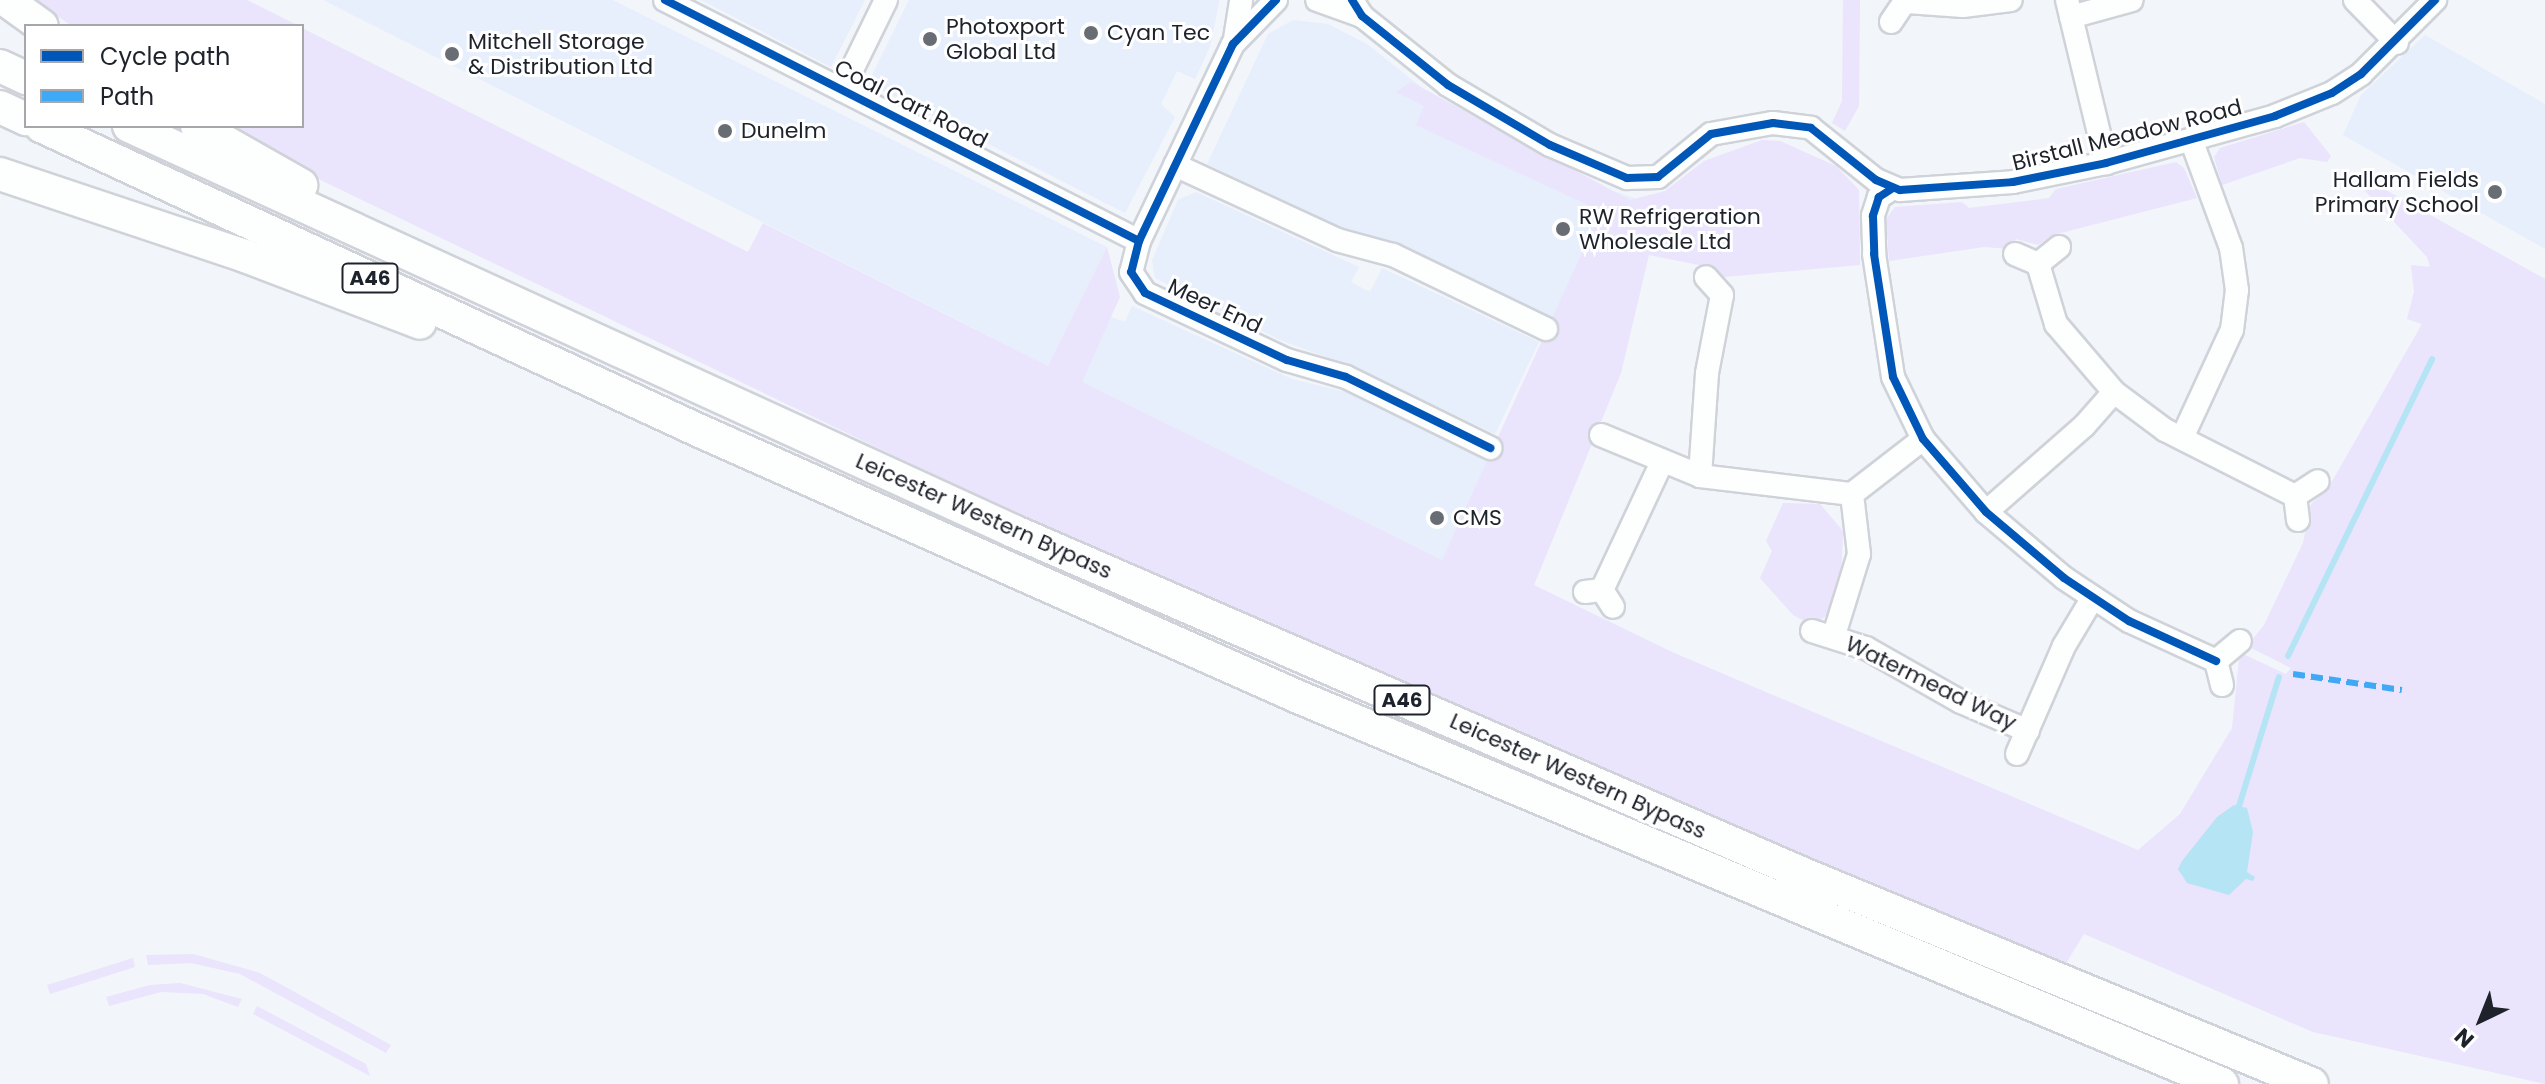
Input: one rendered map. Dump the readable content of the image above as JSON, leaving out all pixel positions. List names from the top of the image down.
{
  "streets": {
    "highway": ["A46", "Leicester Western Bypass"],
    "street": [
      "Coal Cart Road",
      "Birstall Meadow Road",
      "Meer End",
      "Watermead Way"
    ]
  },
  "crossings": [
    ["Coal Cart Road", "Meer End"],
    ["A46", "Leicester Western Bypass"]
  ],
  "places": [
    "Cyan Tec",
    "Photoxport Global Ltd",
    "Mitchell Storage & Distribution Ltd",
    "Dunelm",
    "Hallam Fields Primary School",
    "RW Refrigeration Wholesale Ltd",
    "CMS"
  ],
  "legend": ["Cycle path", "Path"],
  "north": "bottom left"
}
